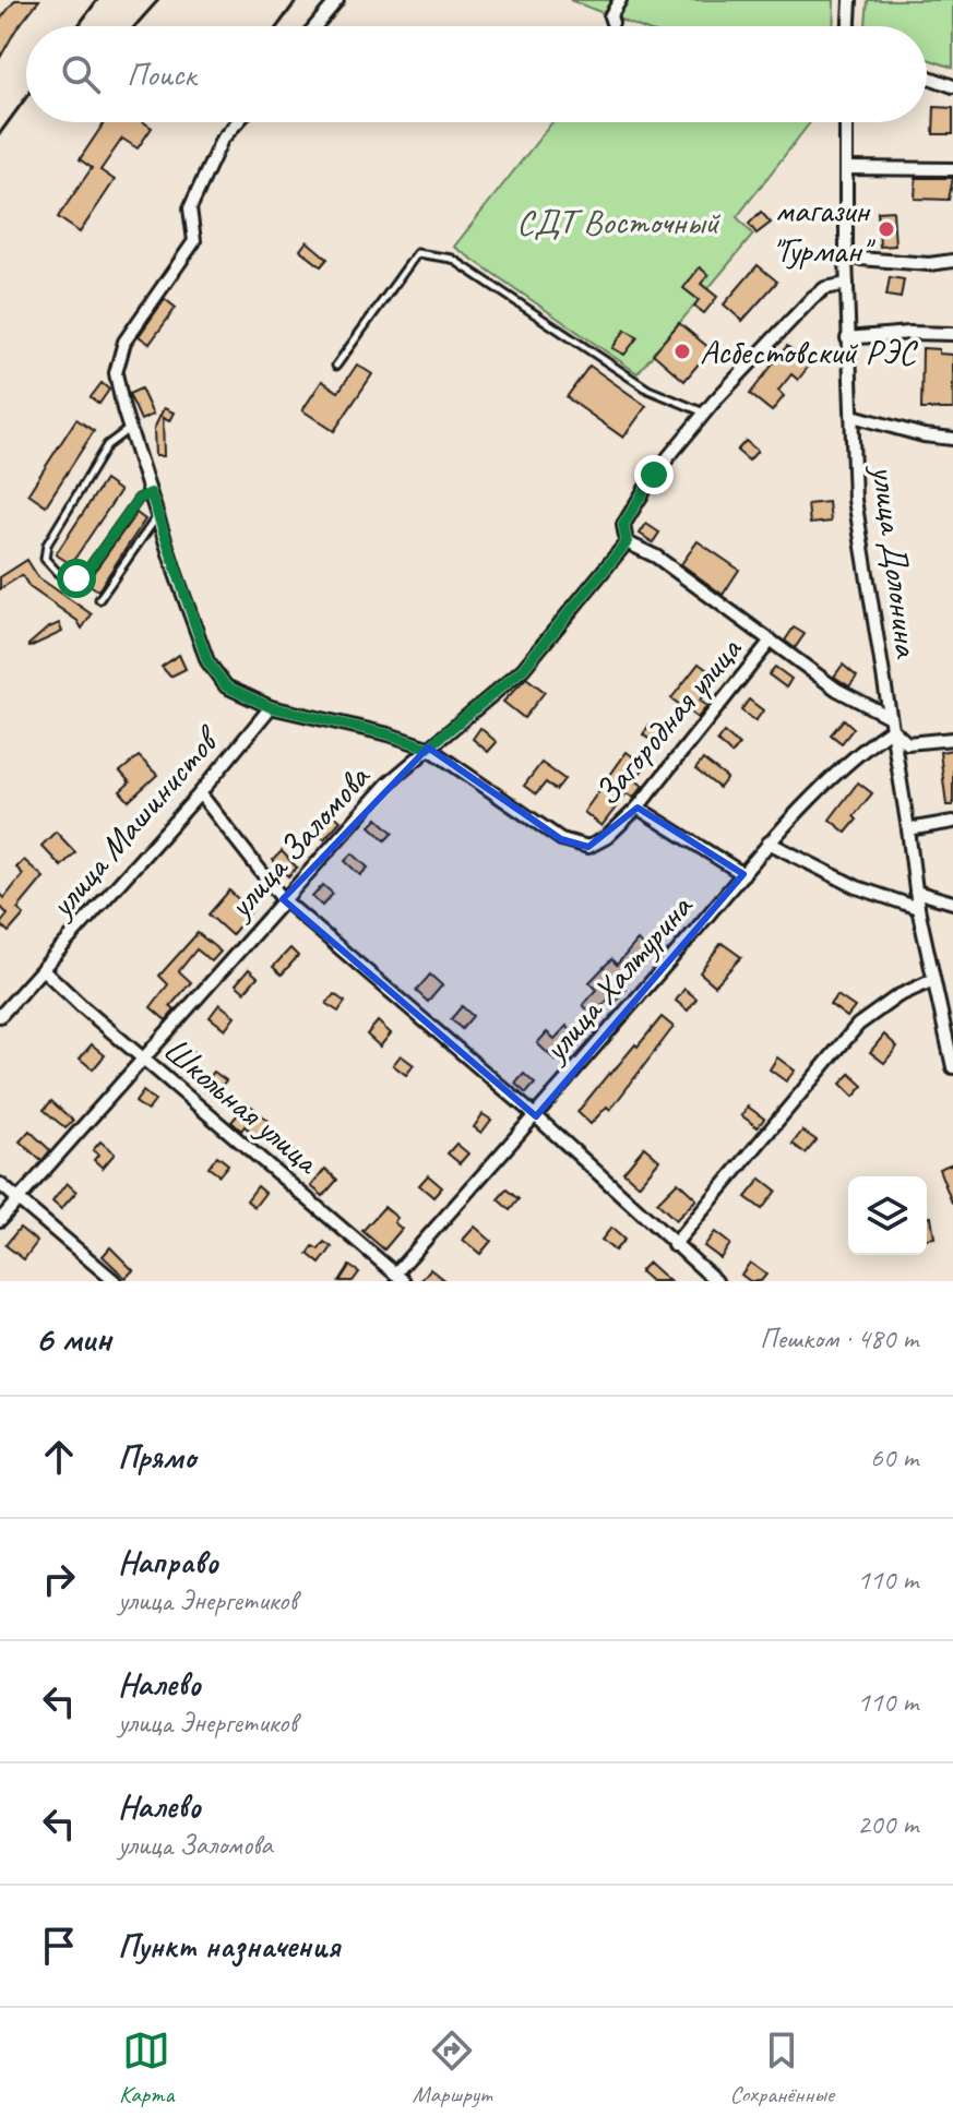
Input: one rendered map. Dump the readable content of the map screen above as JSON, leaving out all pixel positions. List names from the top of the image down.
{
  "streets": {
    "street": [
      "улица Долонина",
      "Загородная улица",
      "улица Машинистов",
      "улица Заломова",
      "улица Халтурина",
      "Школьная улица"
    ]
  },
  "crossings": [
    ["улица Долонина", "улица Заломова"],
    ["улица Долонина", "улица Халтурина"],
    ["Загородная улица", "улица Заломова"],
    ["улица Машинистов", "Школьная улица"],
    ["улица Заломова", "Школьная улица"],
    ["улица Халтурина", "Школьная улица"]
  ],
  "parks": ["СДТ Восточный"],
  "places": ["магазин \"Гурман\"", "Асбестовский РЭС"],
  "page": {
    "search": "Поиск",
    "heading": ["6 мин", "Пешком · 480 m"],
    "list": [
      ["Прямо", "60 m"],
      ["Направо", "улица Энергетиков", "110 m"],
      ["Налево", "улица Энергетиков", "110 m"],
      ["Налево", "улица Заломова", "200 m"],
      "Пункт назначения"
    ],
    "nav": ["Карта", "Маршрут", "Сохранённые"]
  }
}
